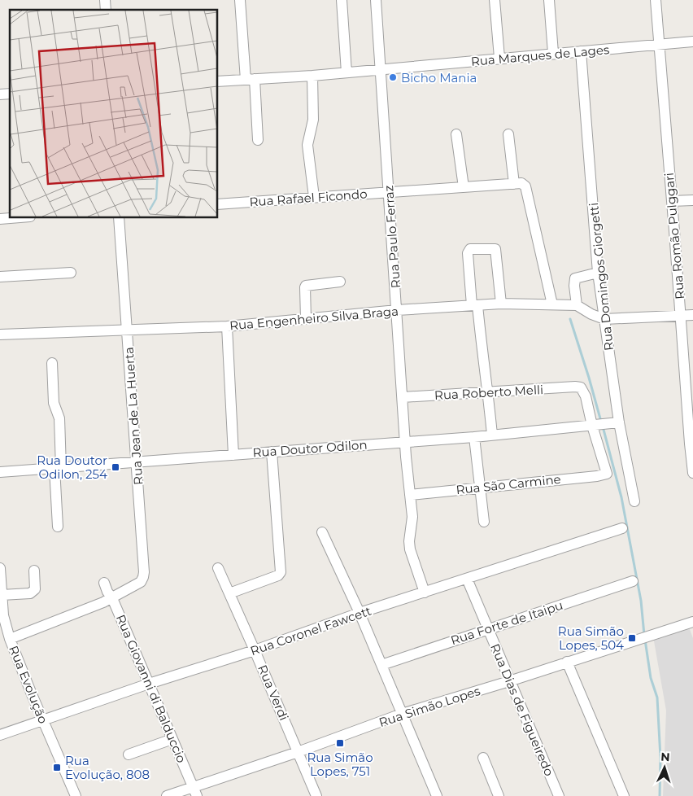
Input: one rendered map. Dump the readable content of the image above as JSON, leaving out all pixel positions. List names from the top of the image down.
{
  "streets": {
    "street": [
      "Rua Marques de Lages",
      "Rua Rafael Ficondo",
      "Rua Romão Pulggari",
      "Rua Paulo Ferraz",
      "Rua Domingos Giorgetti",
      "Rua Engenheiro Silva Braga",
      "Rua Roberto Melli",
      "Rua Jean de La Huerta",
      "Rua Doutor Odilon",
      "Rua São Carmine",
      "Rua Forte de Itaipu",
      "Rua Coronel Fawcett",
      "Rua Evolução",
      "Rua Giovanni di Balduccio",
      "Rua Verdi",
      "Rua Simão Lopes",
      "Rua Dias de Figueiredo"
    ]
  },
  "crossings": [
    ["Rua Marques de Lages", "Rua Romão Pulggari"],
    ["Rua Marques de Lages", "Rua Paulo Ferraz"],
    ["Rua Marques de Lages", "Rua Domingos Giorgetti"],
    ["Rua Rafael Ficondo", "Rua Paulo Ferraz"],
    ["Rua Paulo Ferraz", "Rua Engenheiro Silva Braga"],
    ["Rua Paulo Ferraz", "Rua Roberto Melli"],
    ["Rua Paulo Ferraz", "Rua Doutor Odilon"],
    ["Rua Paulo Ferraz", "Rua São Carmine"],
    ["Rua Paulo Ferraz", "Rua Coronel Fawcett"],
    ["Rua Domingos Giorgetti", "Rua Doutor Odilon"],
    ["Rua Engenheiro Silva Braga", "Rua Jean de La Huerta"],
    ["Rua Roberto Melli", "Rua Doutor Odilon"],
    ["Rua Roberto Melli", "Rua São Carmine"],
    ["Rua Jean de La Huerta", "Rua Doutor Odilon"],
    ["Rua Jean de La Huerta", "Rua Giovanni di Balduccio"],
    ["Rua Doutor Odilon", "Rua São Carmine"],
    ["Rua Forte de Itaipu", "Rua Dias de Figueiredo"],
    ["Rua Coronel Fawcett", "Rua Evolução"],
    ["Rua Coronel Fawcett", "Rua Giovanni di Balduccio"],
    ["Rua Coronel Fawcett", "Rua Verdi"],
    ["Rua Coronel Fawcett", "Rua Dias de Figueiredo"],
    ["Rua Giovanni di Balduccio", "Rua Simão Lopes"],
    ["Rua Verdi", "Rua Simão Lopes"],
    ["Rua Simão Lopes", "Rua Dias de Figueiredo"]
  ],
  "places": {
    "other": ["Bicho Mania"],
    "transit": [
      "Rua Doutor Odilon, 254",
      "Rua Simão Lopes, 504",
      "Rua Simão Lopes, 751",
      "Rua Evolução, 808"
    ]
  },
  "north": "top"
}
